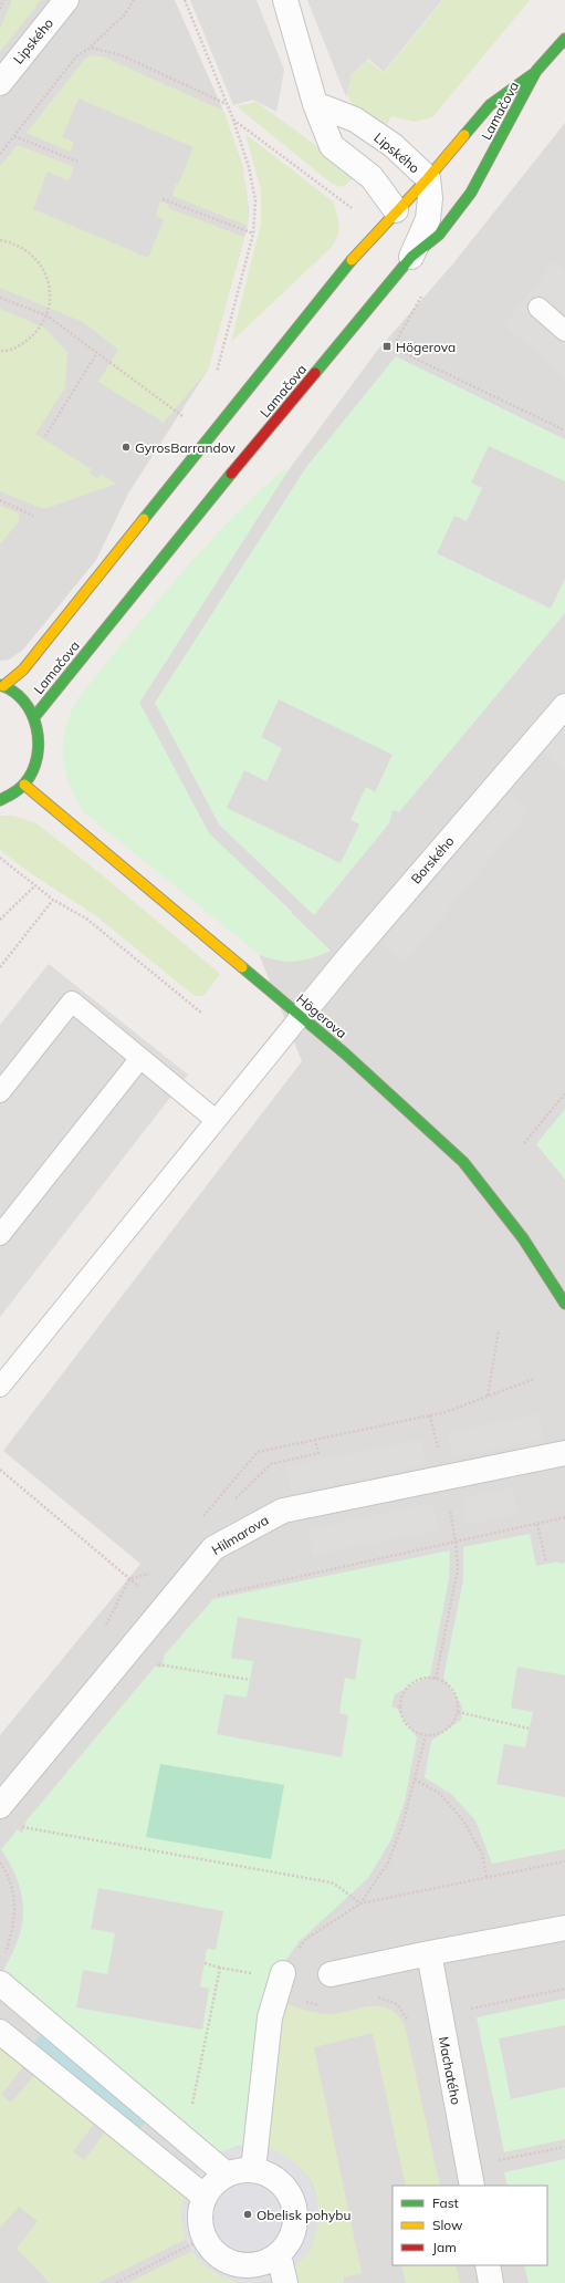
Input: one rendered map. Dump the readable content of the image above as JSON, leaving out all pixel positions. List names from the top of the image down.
{
  "streets": {
    "street": [
      "Lipského",
      "Lamačova",
      "Borského",
      "Högerova",
      "Hilmarova",
      "Machatého"
    ]
  },
  "crossings": [
    ["Lipského", "Lamačova"],
    ["Lamačova", "Högerova"],
    ["Borského", "Högerova"]
  ],
  "places": {
    "transit": ["Högerova"],
    "other": ["GyrosBarrandov", "Obelisk pohybu"]
  },
  "legend": ["Fast", "Slow", "Jam"]
}
